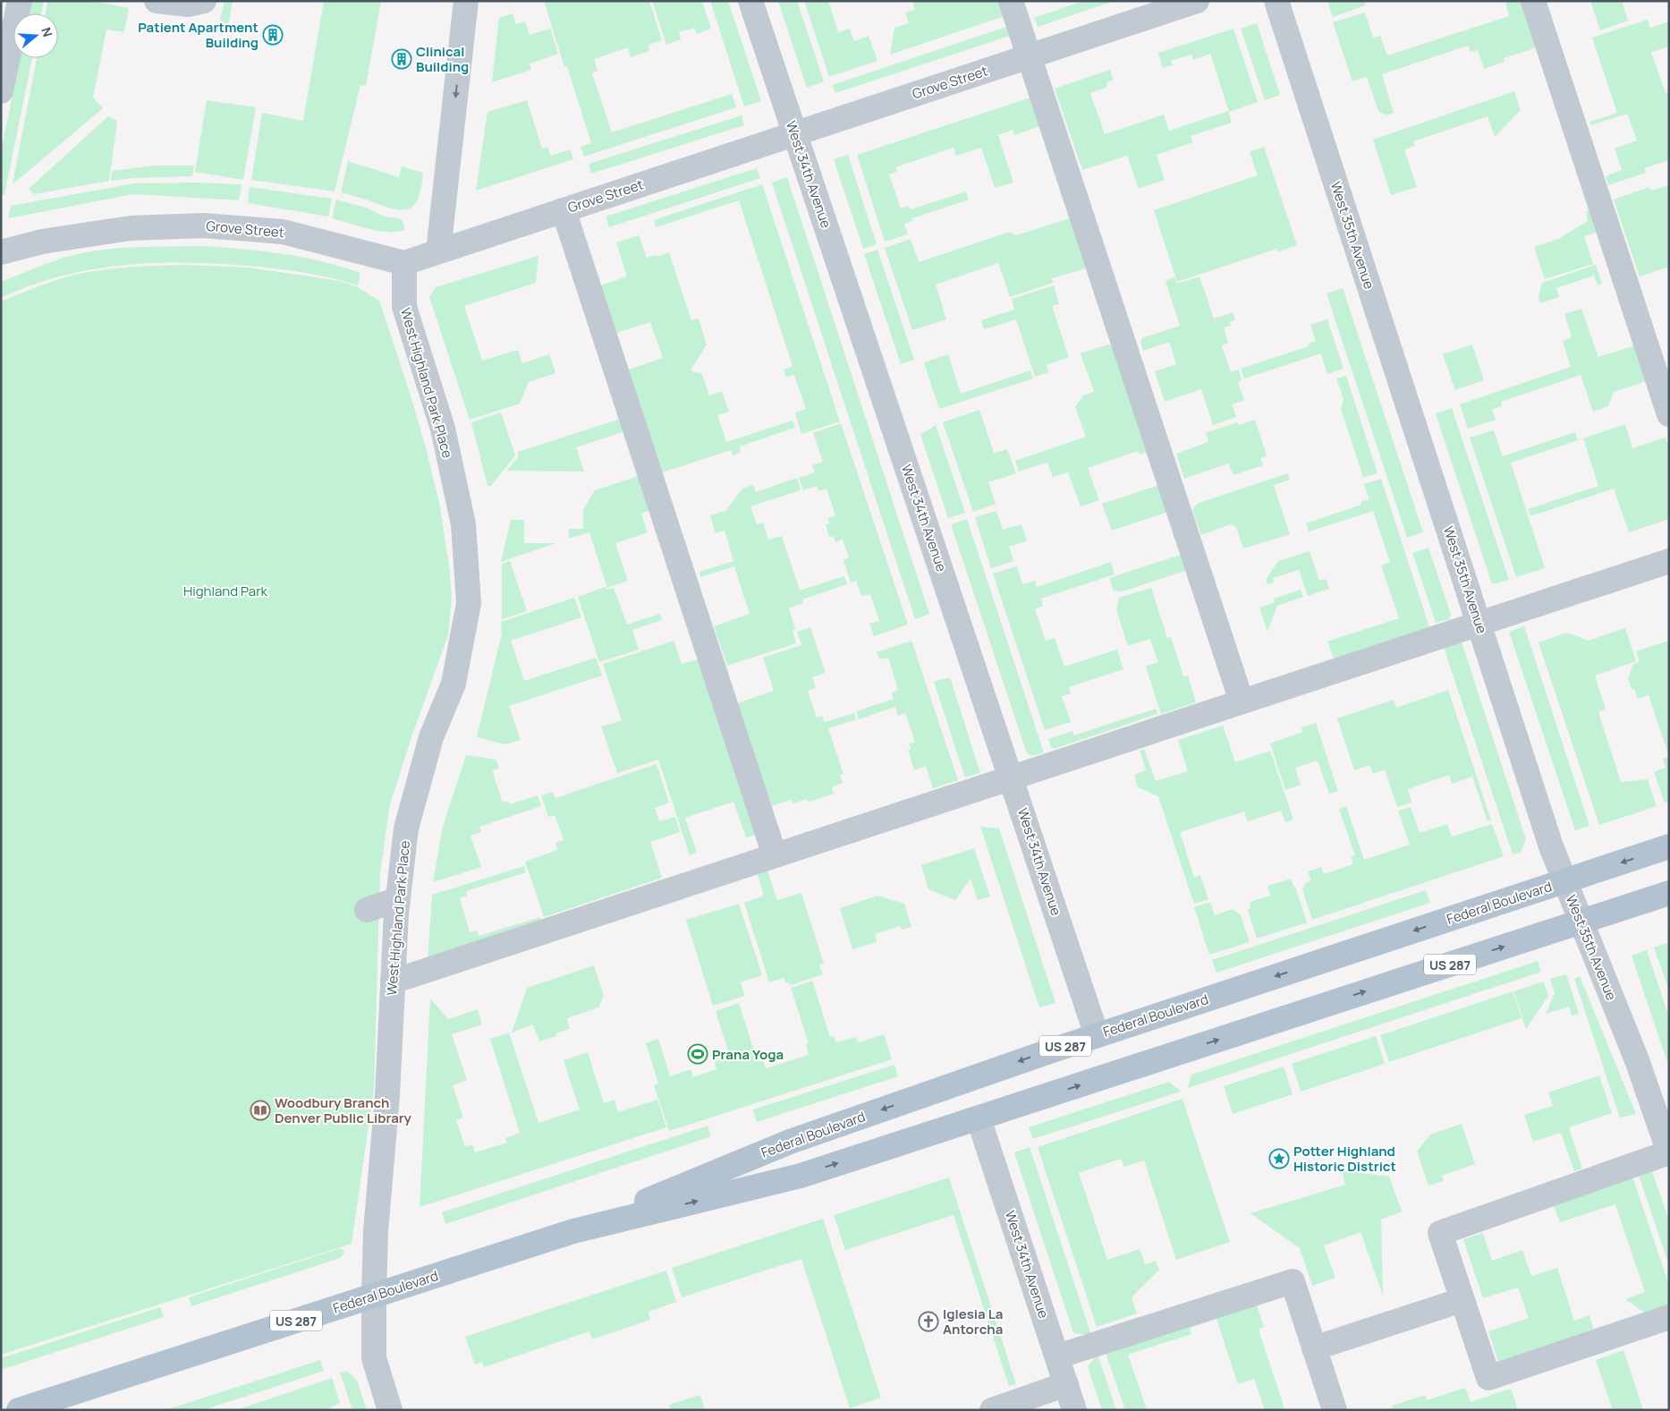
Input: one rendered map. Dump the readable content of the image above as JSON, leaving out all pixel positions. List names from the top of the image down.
{
  "streets": {
    "main road": ["Federal Boulevard", "US 287"],
    "street": [
      "Grove Street",
      "West 34th Avenue",
      "West 35th Avenue",
      "West Highland Park Place"
    ]
  },
  "crossings": [
    ["Grove Street", "West 34th Avenue"],
    ["Grove Street", "West Highland Park Place"],
    ["West 34th Avenue", "Federal Boulevard"],
    ["West 35th Avenue", "Federal Boulevard"],
    ["West Highland Park Place", "Federal Boulevard"]
  ],
  "parks": ["Highland Park"],
  "places": {
    "building": ["Patient Apartment Building", "Clinical Building"],
    "sports": ["Prana Yoga"],
    "library": ["Woodbury Branch Denver Public Library"],
    "place": ["Potter Highland Historic District"],
    "church": ["Iglesia La Antorcha"]
  },
  "north": "right"
}
